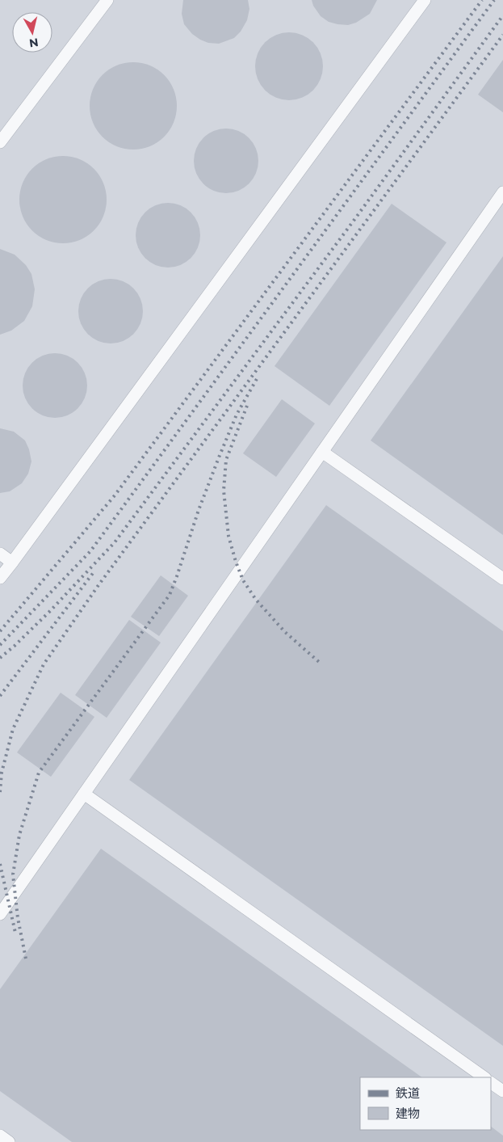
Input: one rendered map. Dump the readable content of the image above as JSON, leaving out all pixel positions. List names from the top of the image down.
{
  "legend": ["鉄道", "建物"],
  "north": "bottom"
}
